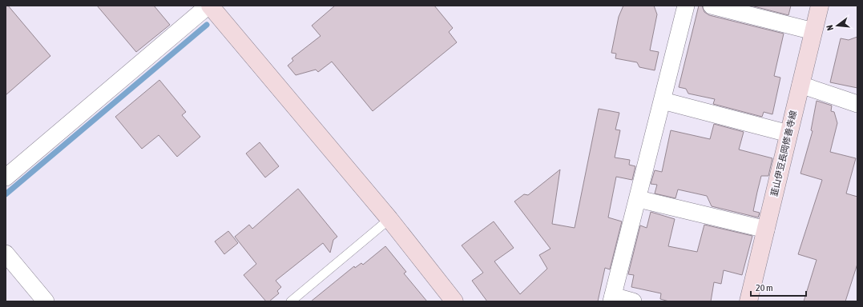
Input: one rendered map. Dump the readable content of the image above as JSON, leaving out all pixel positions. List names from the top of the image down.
{
  "streets": {
    "street": ["韮山伊豆長岡修善寺線"]
  },
  "scale_bar": "20 m",
  "north": "left"
}
